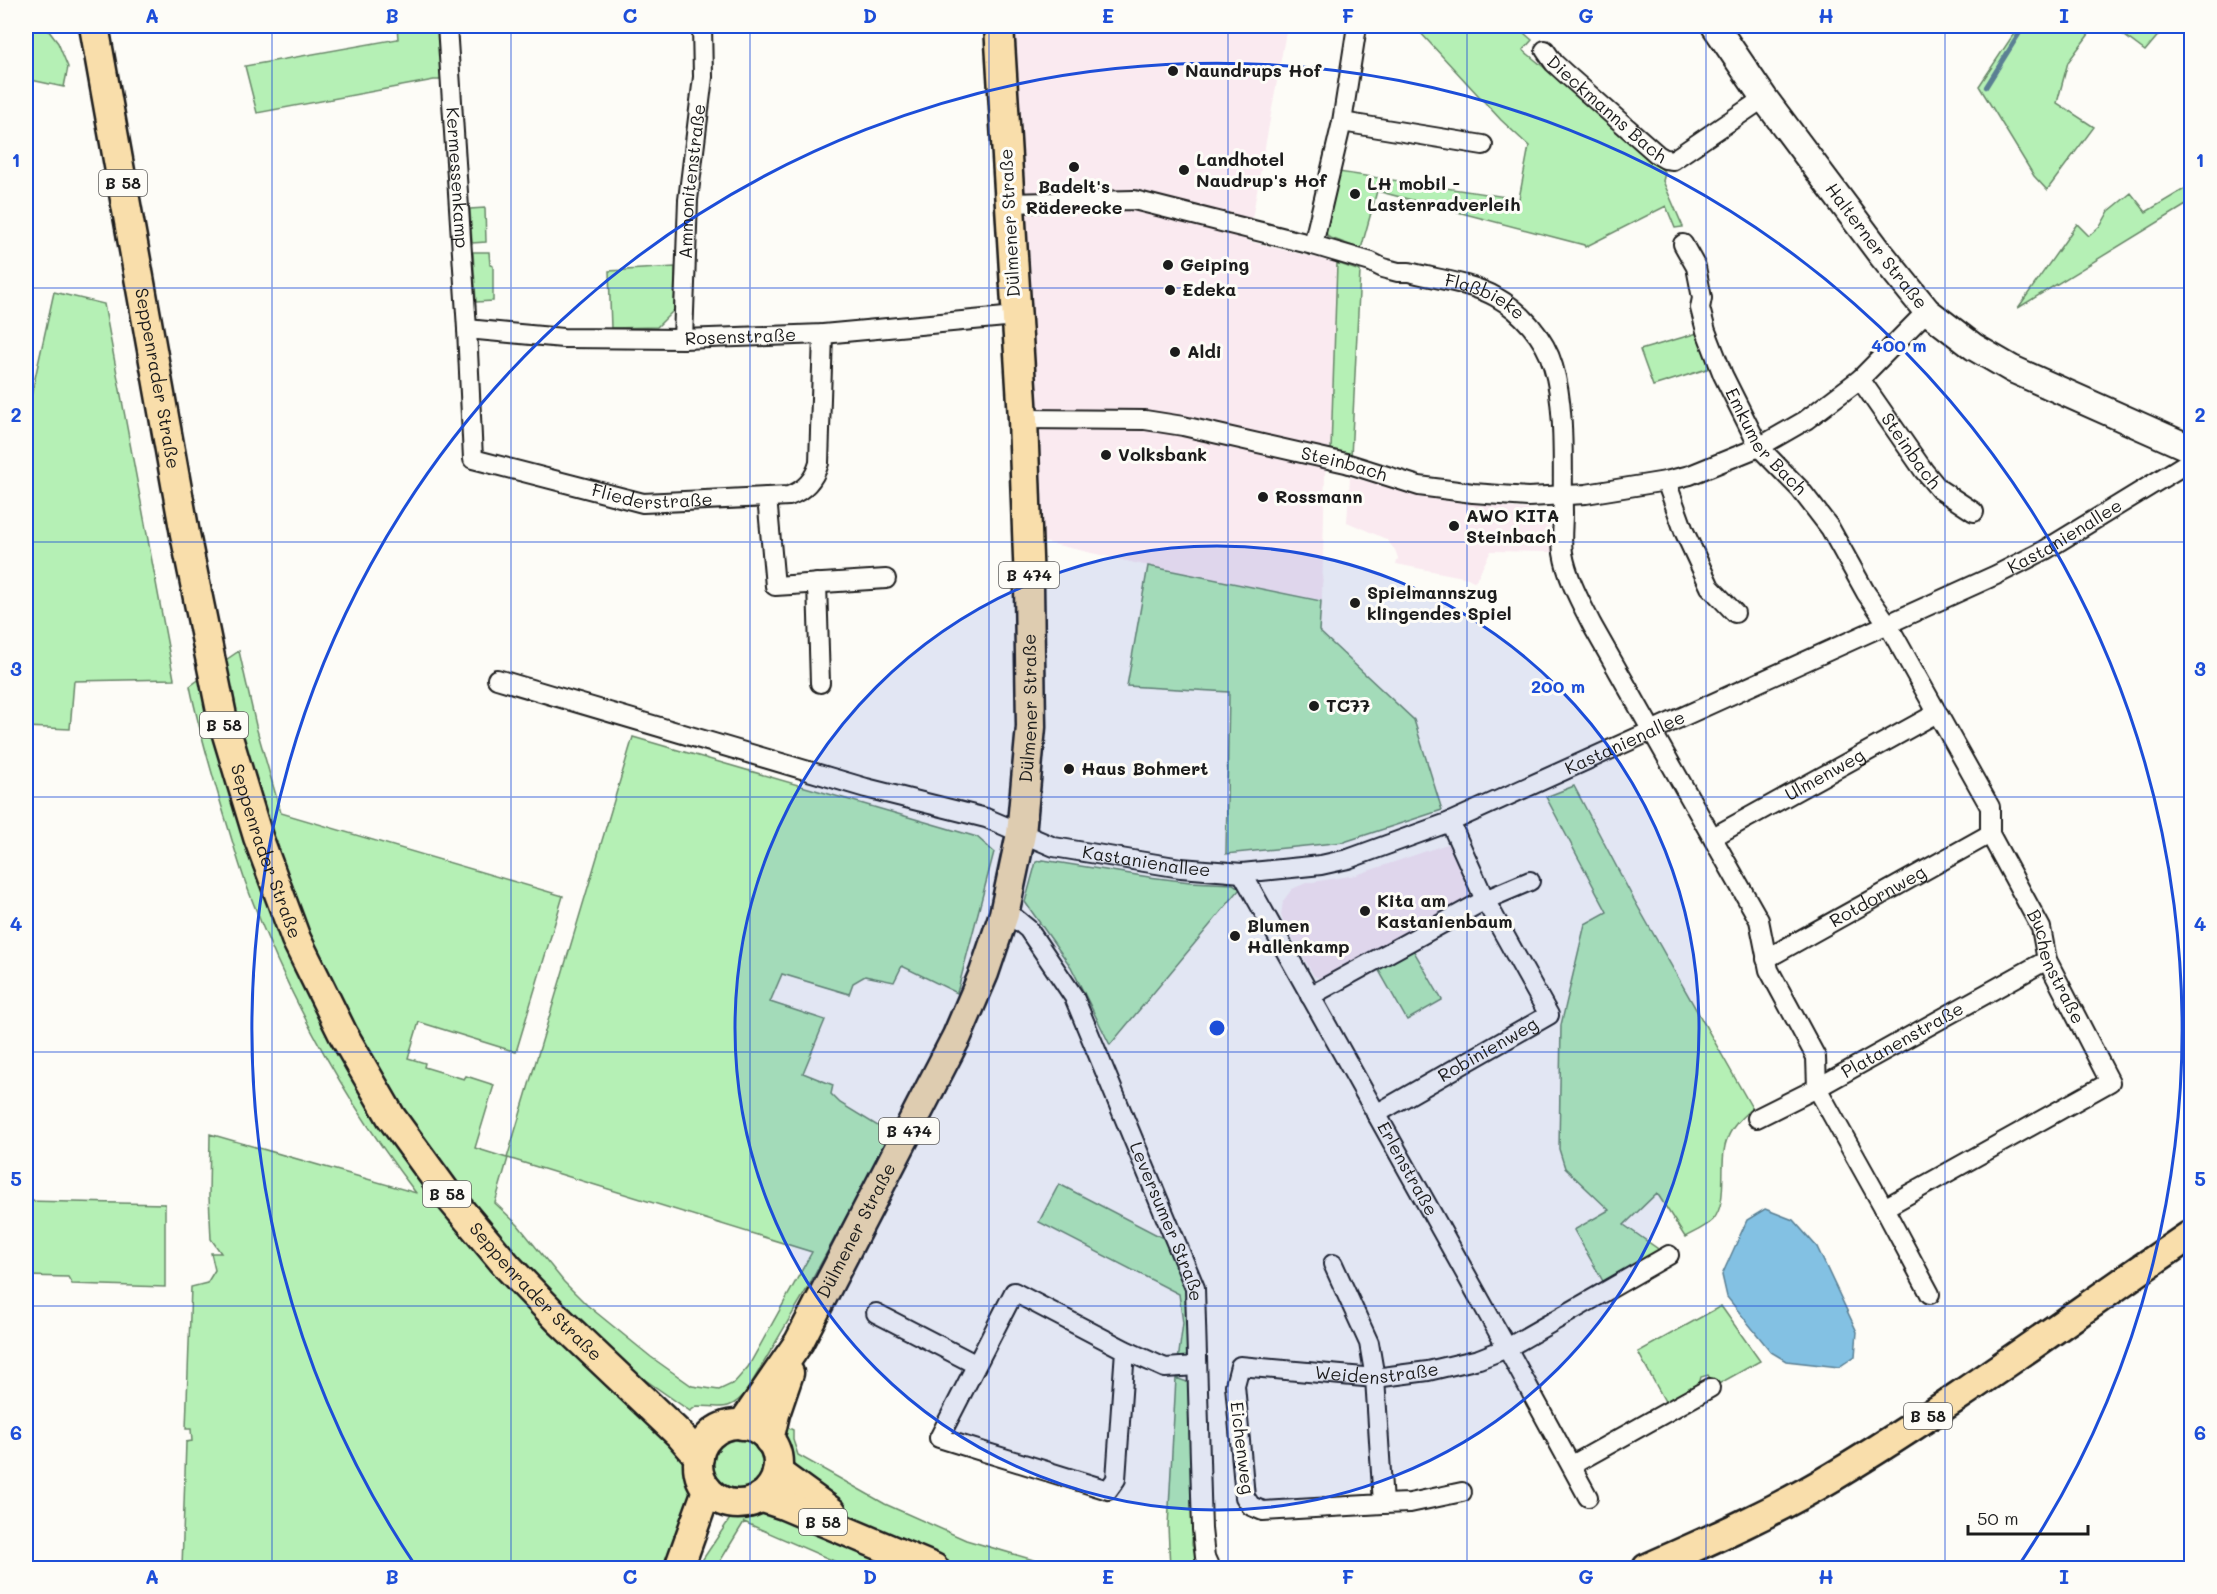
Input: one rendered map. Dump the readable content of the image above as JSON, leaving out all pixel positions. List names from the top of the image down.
{
  "streets": {
    "main road": [
      "B 58",
      "Dülmener Straße",
      "Seppenrader Straße",
      "B 474"
    ],
    "street": [
      "Dieckmanns Bach",
      "Kermessenkamp",
      "Ammonitenstraße",
      "Halterner Straße",
      "Flaßbieke",
      "Rosenstraße",
      "Emkumer Bach",
      "Steinbach",
      "Fliederstraße",
      "Kastanienallee",
      "Ulmenweg",
      "Rotdornweg",
      "Buchenstraße",
      "Platanenstraße",
      "Robinienweg",
      "Erlenstraße",
      "Leversumer Straße",
      "Weidenstraße",
      "Eichenweg"
    ]
  },
  "crossings": [
    ["Dieckmanns Bach", "Halterner Straße"],
    ["Kermessenkamp", "Rosenstraße"],
    ["Kermessenkamp", "Fliederstraße"],
    ["Ammonitenstraße", "Rosenstraße"],
    ["B 58", "Dülmener Straße"],
    ["B 58", "Seppenrader Straße"],
    ["Dülmener Straße", "Flaßbieke"],
    ["Dülmener Straße", "Rosenstraße"],
    ["Dülmener Straße", "Seppenrader Straße"],
    ["Dülmener Straße", "Steinbach"],
    ["Dülmener Straße", "Kastanienallee"],
    ["Dülmener Straße", "Leversumer Straße"],
    ["Halterner Straße", "Steinbach"],
    ["Flaßbieke", "Steinbach"],
    ["Flaßbieke", "Kastanienallee"],
    ["Rosenstraße", "Fliederstraße"],
    ["Emkumer Bach", "Steinbach"],
    ["Emkumer Bach", "Kastanienallee"],
    ["Emkumer Bach", "Buchenstraße"],
    ["Kastanienallee", "Buchenstraße"],
    ["Kastanienallee", "Robinienweg"],
    ["Kastanienallee", "Erlenstraße"],
    ["Ulmenweg", "Buchenstraße"],
    ["Rotdornweg", "Buchenstraße"],
    ["Buchenstraße", "Platanenstraße"],
    ["Robinienweg", "Erlenstraße"],
    ["Erlenstraße", "Weidenstraße"],
    ["Weidenstraße", "Eichenweg"]
  ],
  "places": [
    "Naundrups Hof",
    "Badelt's Räderecke",
    "Landhotel Naudrup's Hof",
    "LH mobil - Lastenradverleih",
    "Geiping",
    "Edeka",
    "Aldi",
    "Volksbank",
    "Rossmann",
    "AWO KITA Steinbach",
    "Spielmannszug klingendes Spiel",
    "TC77",
    "Haus Bohmert",
    "Kita am Kastanienbaum",
    "Blumen Hallenkamp"
  ],
  "scale_bar": "50 m",
  "grid": {
    "columns": [
      "A",
      "B",
      "C",
      "D",
      "E",
      "F",
      "G",
      "H",
      "I"
    ],
    "rows": [
      "1",
      "2",
      "3",
      "4",
      "5",
      "6"
    ]
  },
  "rings": ["400 m", "200 m"]
}
